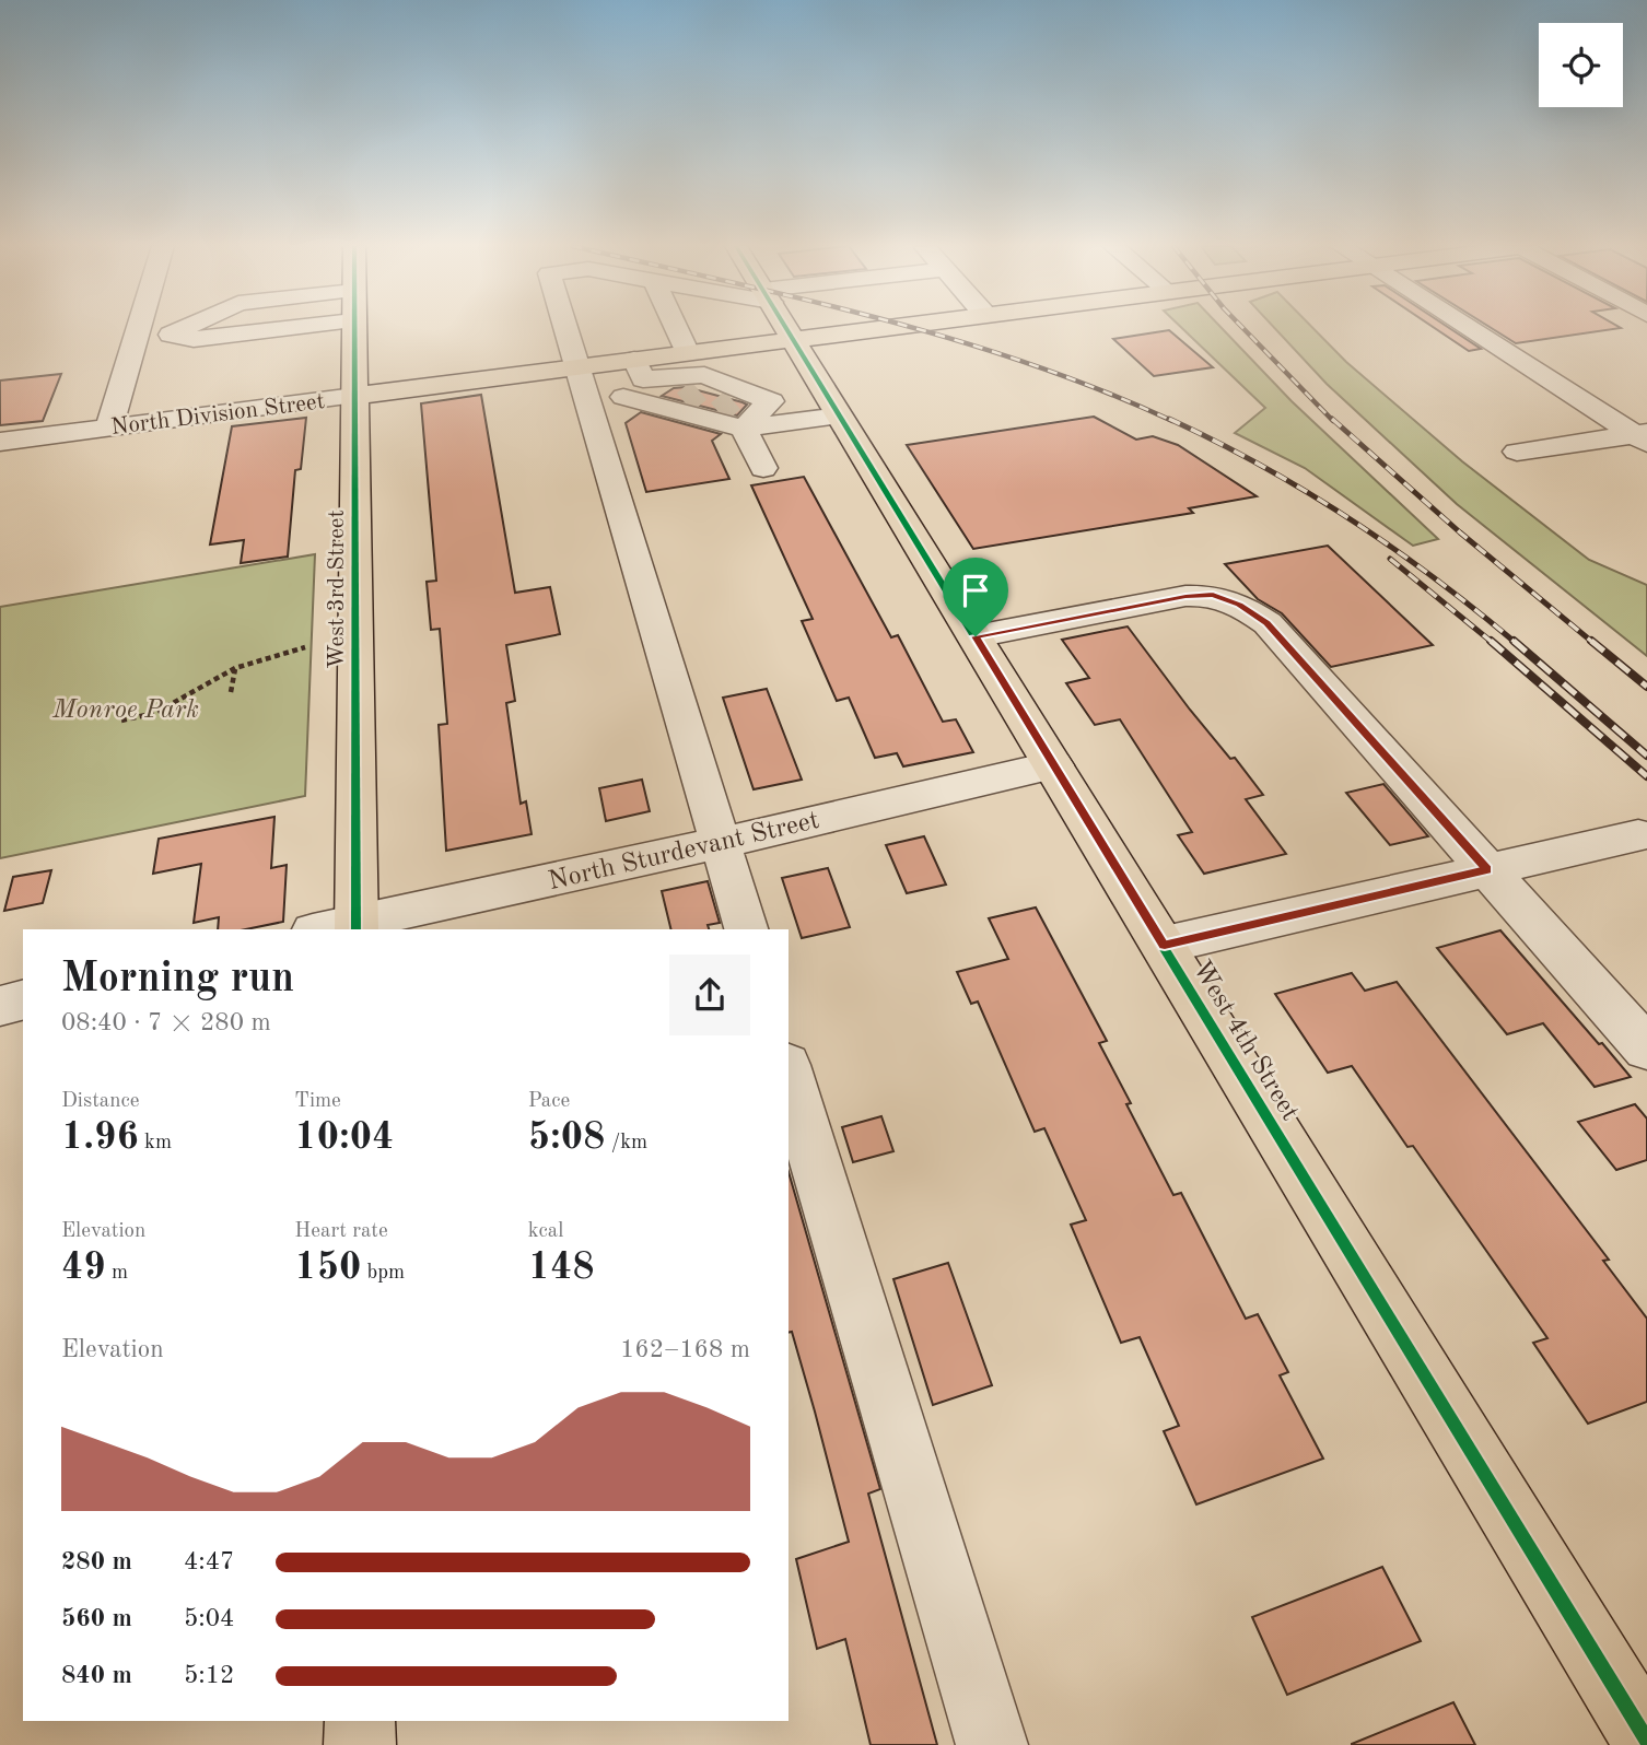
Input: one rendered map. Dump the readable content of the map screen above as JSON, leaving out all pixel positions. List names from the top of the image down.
{
  "streets": {
    "main road": ["North Division Street", "West 3rd Street", "West 4th Street"],
    "street": ["North Sturdevant Street"]
  },
  "crossings": [
    ["North Division Street", "West 3rd Street"],
    ["West 3rd Street", "North Sturdevant Street"],
    ["North Sturdevant Street", "West 4th Street"]
  ],
  "parks": ["Monroe Park"],
  "page": {
    "heading": ["Morning run", "08:40 · 7 × 280 m"],
    "stats": [
      ["Distance", "1.96 km"],
      ["Time", "10:04"],
      ["Pace", "5:08 /km"],
      ["Elevation", "49 m"],
      ["Heart rate", "150 bpm"],
      ["kcal", "148"]
    ],
    "chart": ["Elevation", "162–168 m"],
    "list": [
      {
        "name": "280 m",
        "note": "4:47"
      },
      {
        "name": "560 m",
        "note": "5:04"
      },
      {
        "name": "840 m",
        "note": "5:12"
      }
    ]
  }
}
